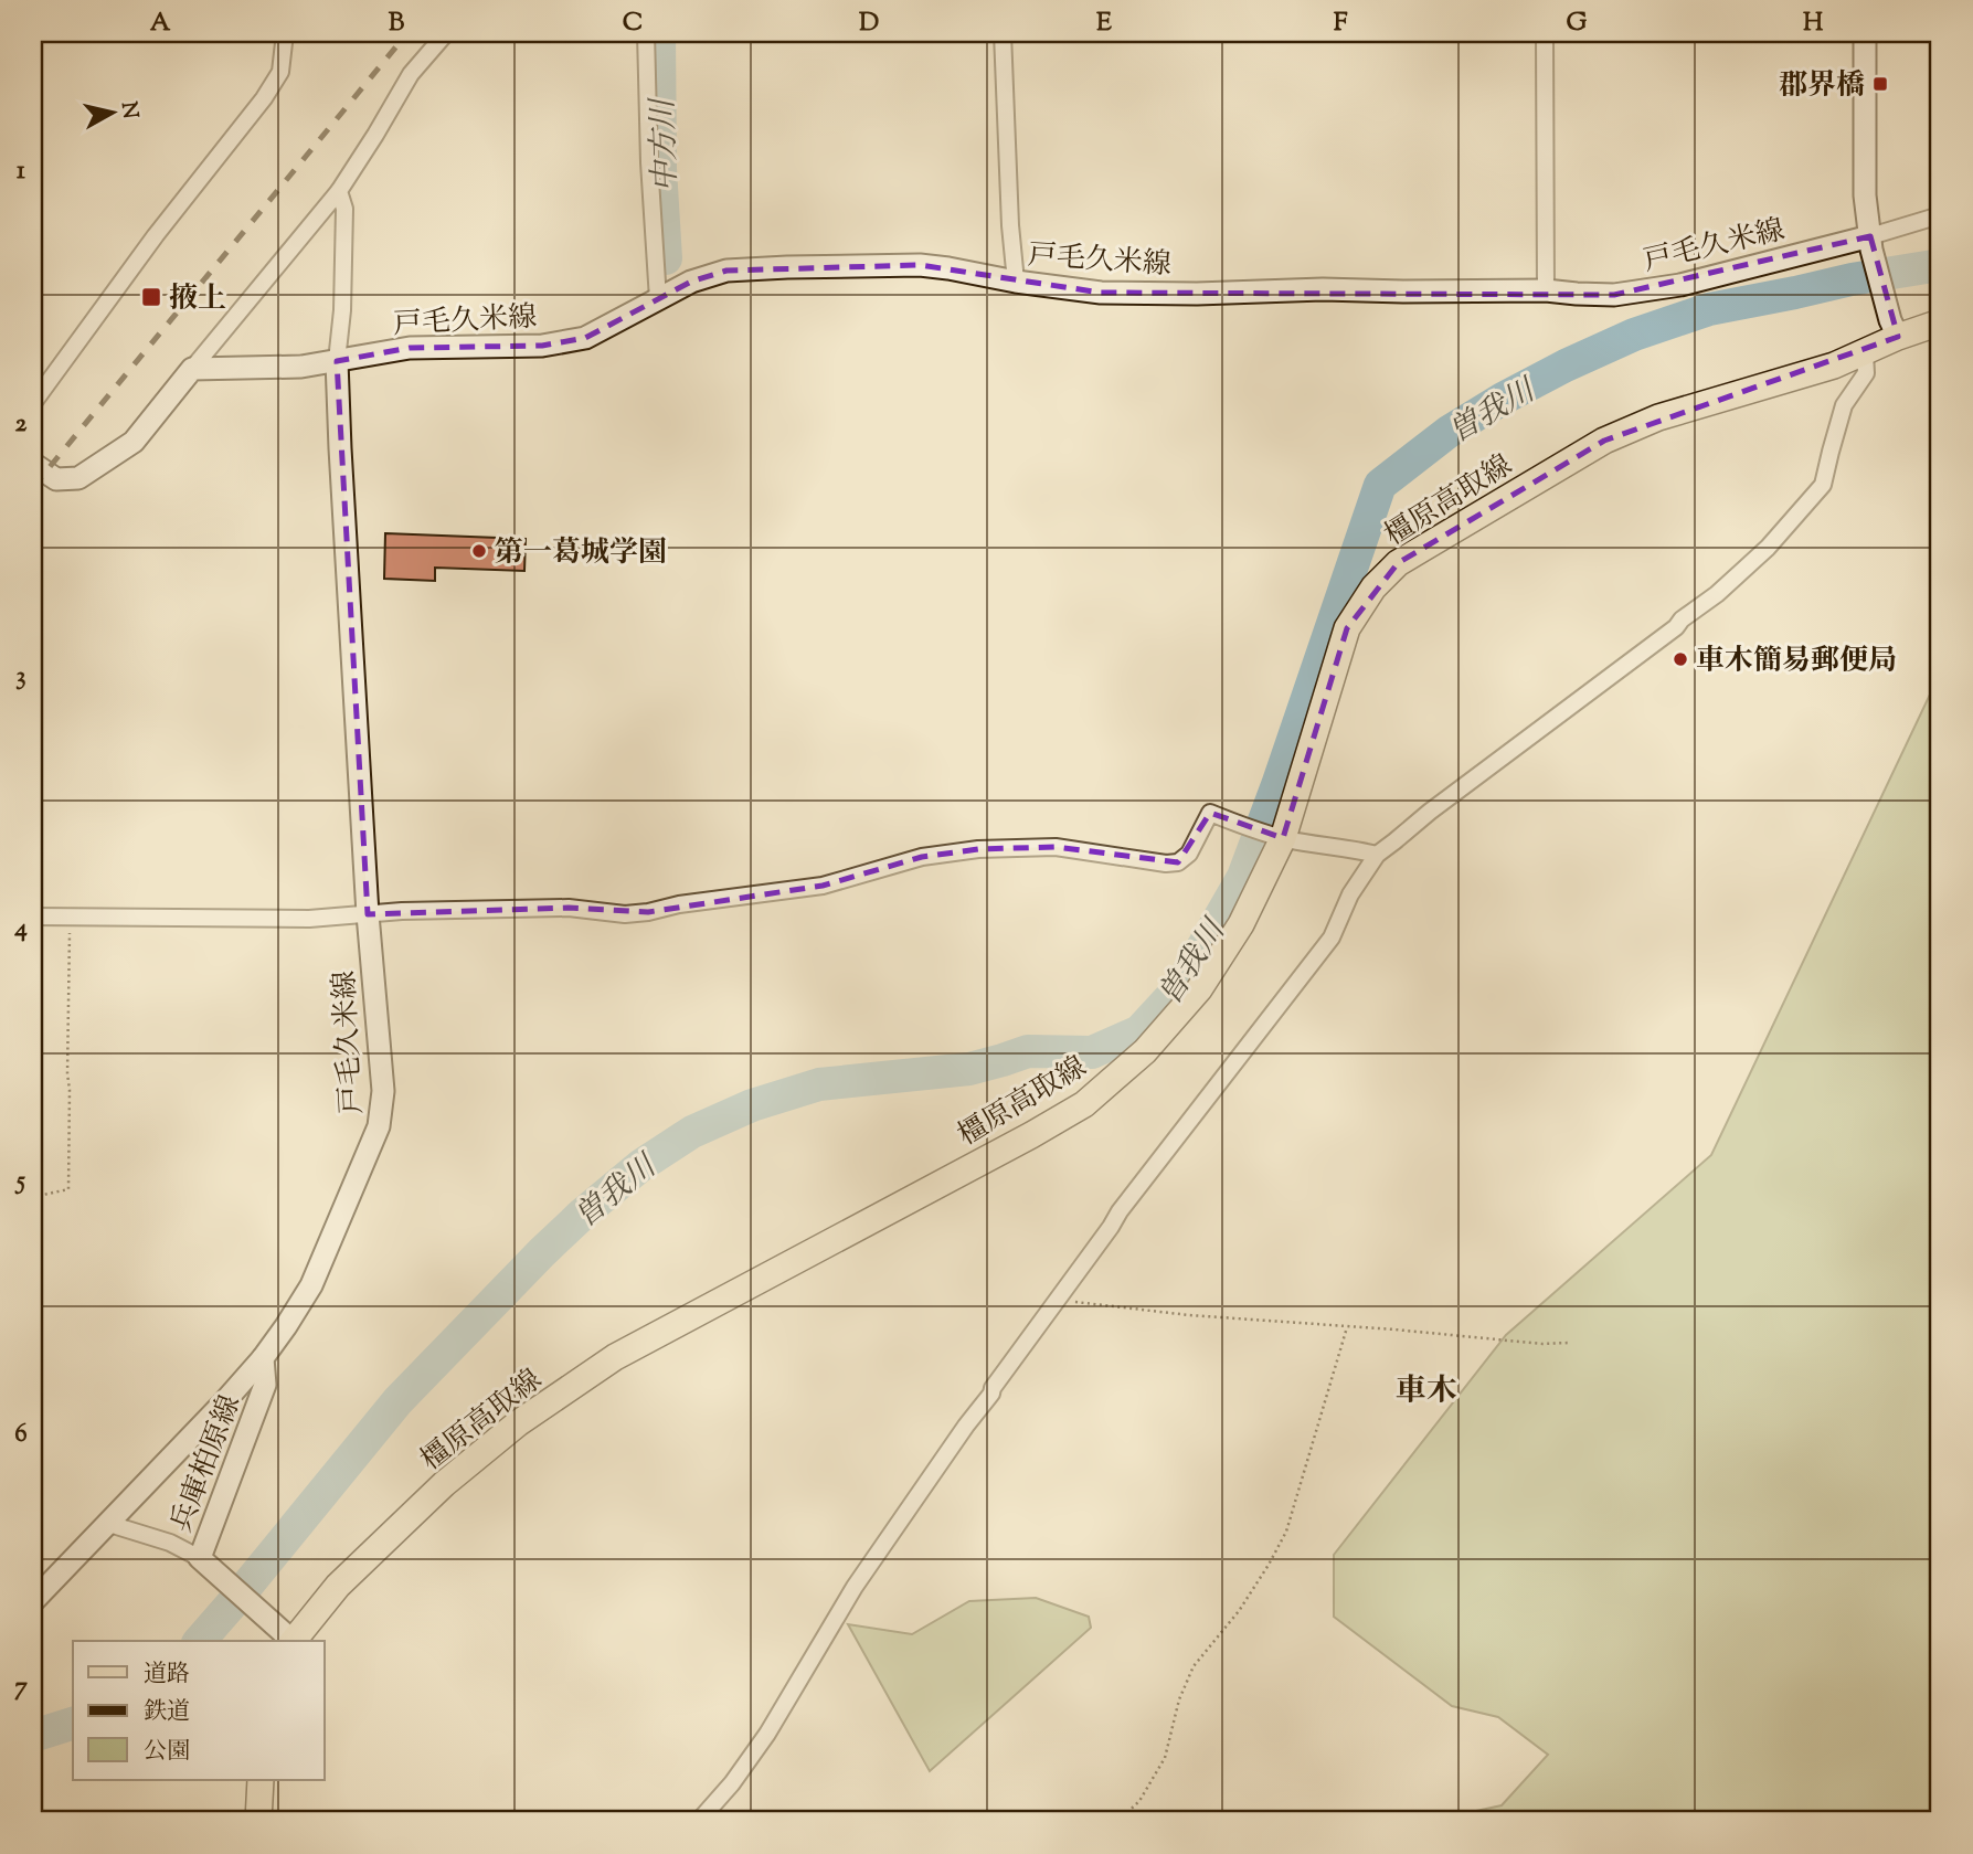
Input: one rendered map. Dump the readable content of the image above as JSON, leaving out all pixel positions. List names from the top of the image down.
{
  "streets": {
    "main road": ["戸毛久米線", "橿原高取線", "兵庫柏原線"]
  },
  "crossings": [
    ["戸毛久米線", "兵庫柏原線"],
    ["橿原高取線", "兵庫柏原線"]
  ],
  "districts": ["車木"],
  "water": ["中方川", "曽我川"],
  "places": {
    "transit": ["郡界橋", "掖上"],
    "other": ["第一葛城学園", "車木簡易郵便局"]
  },
  "legend": ["道路", "鉄道", "公園"],
  "north": "right",
  "grid": {
    "columns": [
      "A",
      "B",
      "C",
      "D",
      "E",
      "F",
      "G",
      "H"
    ],
    "rows": [
      "1",
      "2",
      "3",
      "4",
      "5",
      "6",
      "7"
    ]
  }
}
